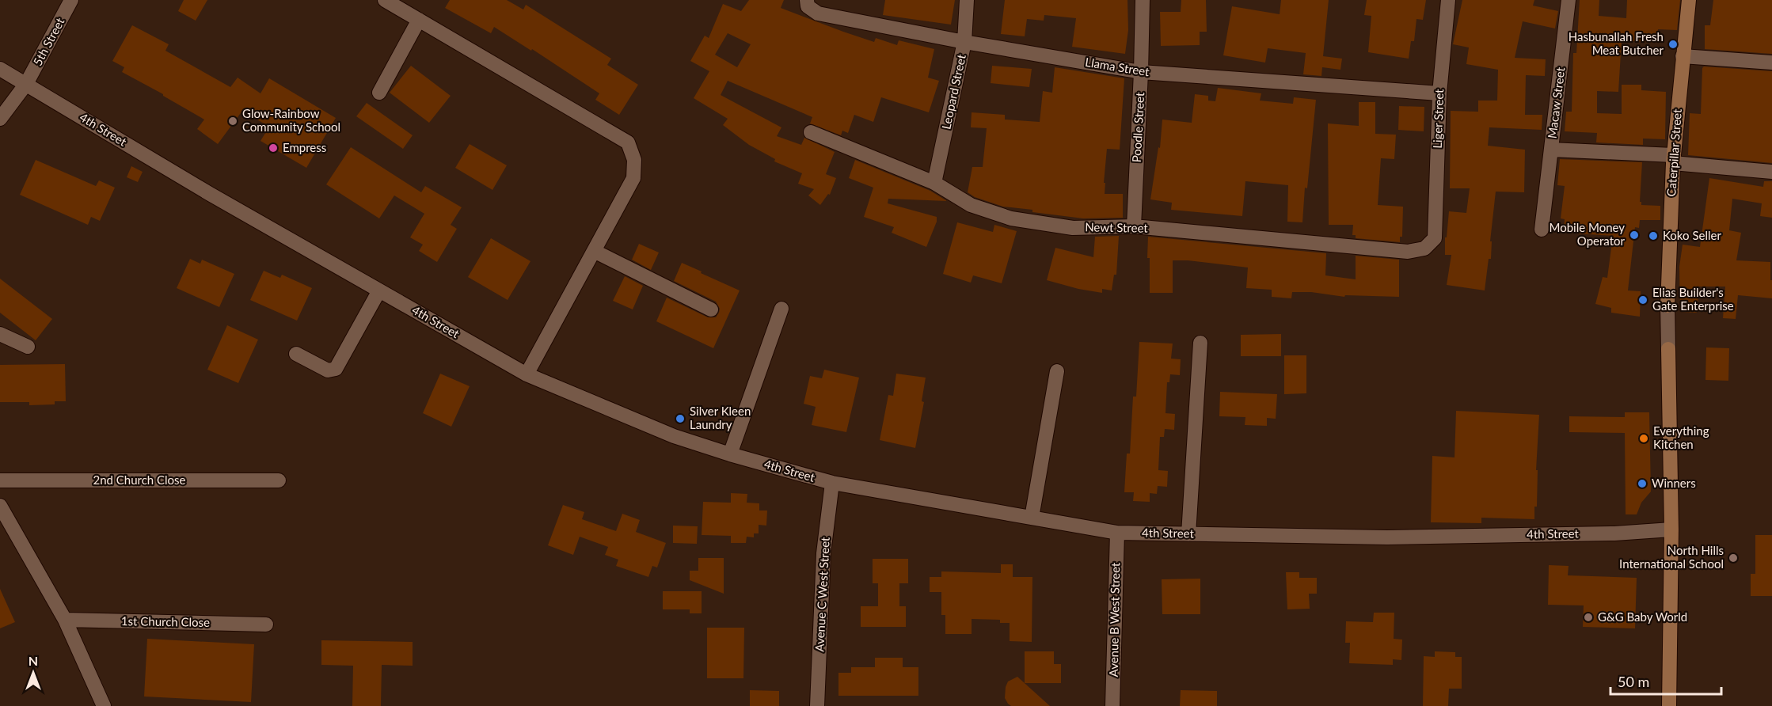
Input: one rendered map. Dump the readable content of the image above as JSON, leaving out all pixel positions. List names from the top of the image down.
{
  "streets": {
    "street": [
      "5th Street",
      "Llama Street",
      "Leopard Street",
      "Macaw Street",
      "Liger Street",
      "Poodle Street",
      "4th Street",
      "Caterpillar Street",
      "Newt Street",
      "2nd Church Close",
      "Avenue C West Street",
      "Avenue B West Street",
      "1st Church Close"
    ]
  },
  "crossings": [
    ["5th Street", "4th Street"],
    ["Llama Street", "Leopard Street"],
    ["Llama Street", "Liger Street"],
    ["Llama Street", "Poodle Street"],
    ["Leopard Street", "Newt Street"],
    ["Macaw Street", "Caterpillar Street"],
    ["Liger Street", "Newt Street"],
    ["Poodle Street", "Newt Street"],
    ["4th Street", "Caterpillar Street"],
    ["4th Street", "Avenue C West Street"],
    ["4th Street", "Avenue B West Street"]
  ],
  "places": [
    "Hasbunallah Fresh Meat Butcher",
    "Glow-Rainbow Community School",
    "Empress",
    "Mobile Money Operator",
    "Koko Seller",
    "Elias Builder's Gate Enterprise",
    "Silver Kleen Laundry",
    "Everything Kitchen",
    "Winners",
    "North Hills International School",
    "G&G Baby World"
  ],
  "scale_bar": "50 m",
  "north": "top"
}
